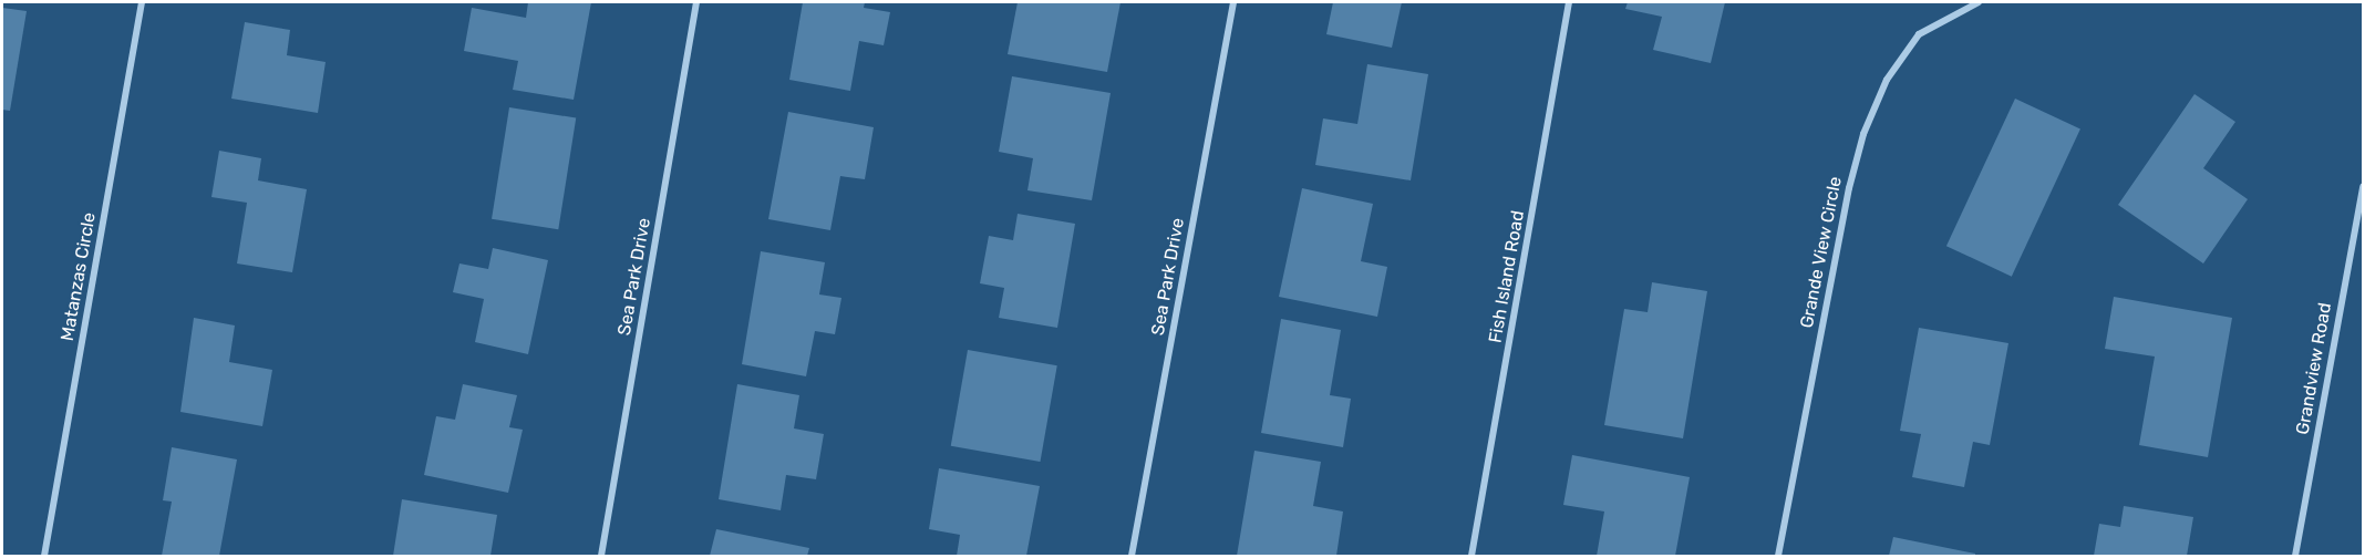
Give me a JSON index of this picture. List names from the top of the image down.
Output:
{
  "streets": {
    "street": [
      "Grande View Circle",
      "Matanzas Circle",
      "Sea Park Drive",
      "Fish Island Road",
      "Grandview Road"
    ]
  }
}
